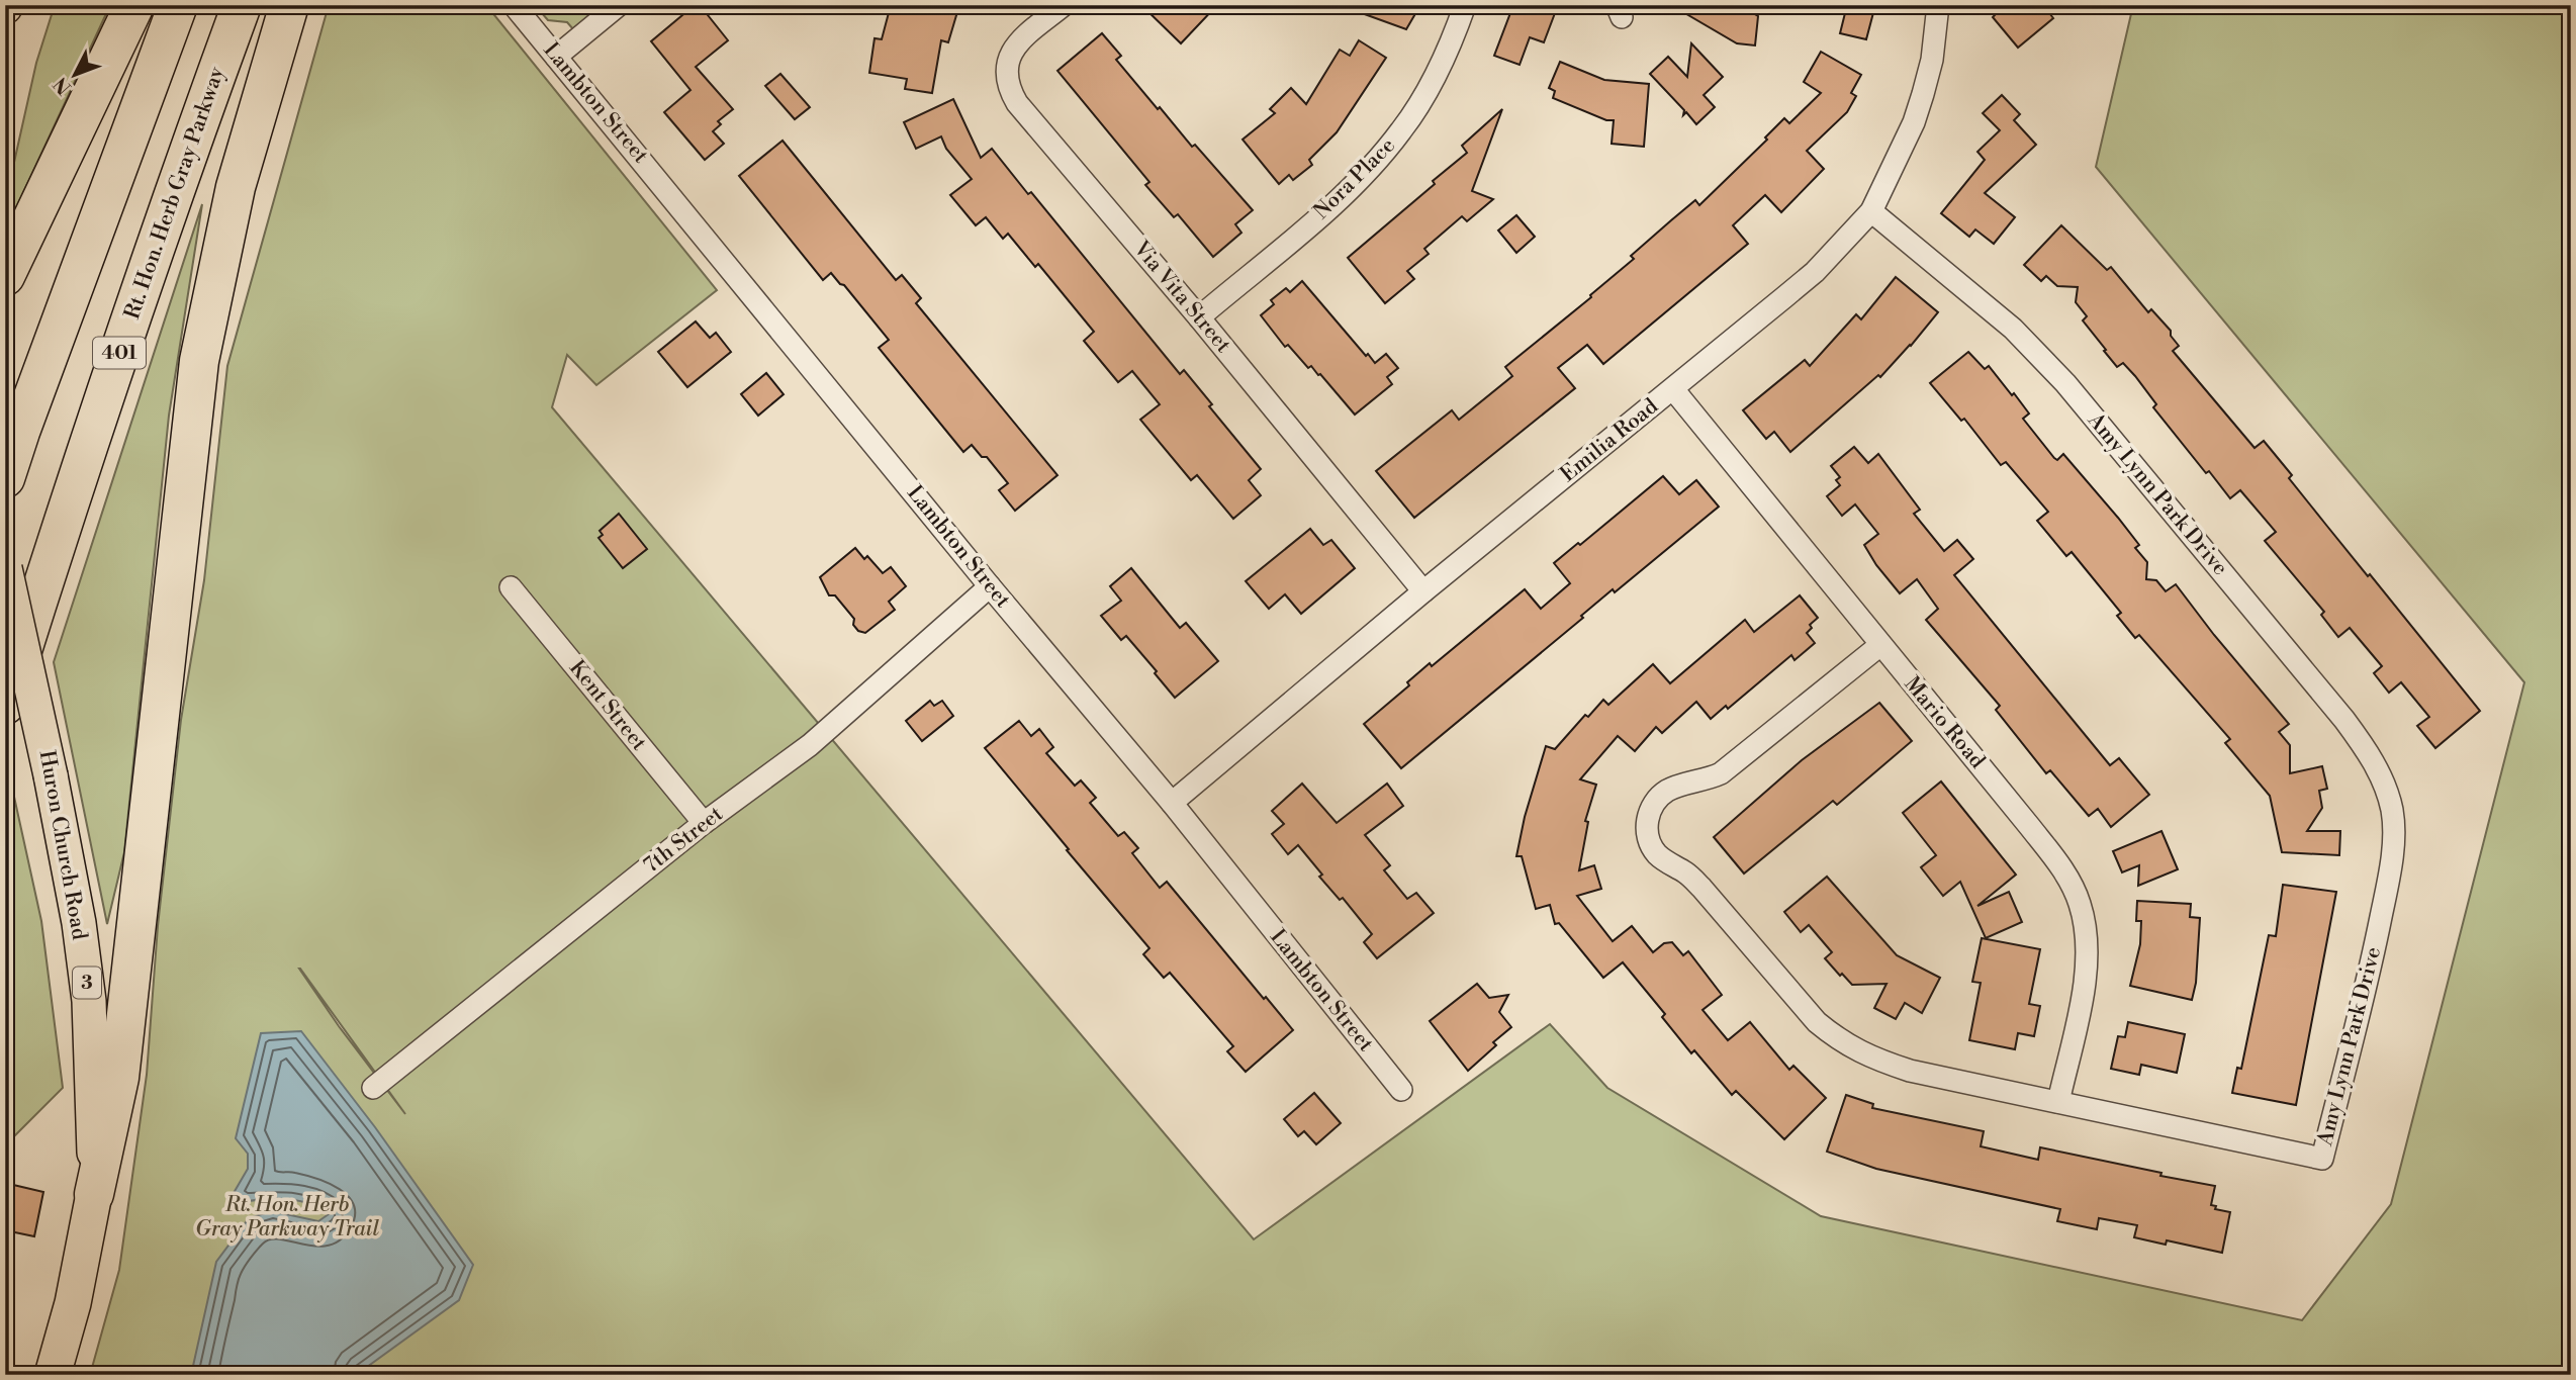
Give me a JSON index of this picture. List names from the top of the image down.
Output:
{
  "streets": {
    "highway": [
      "Rt. Hon. Herb Gray Parkway",
      "401",
      "Huron Church Road",
      "3"
    ],
    "street": [
      "Lambton Street",
      "Nora Place",
      "Via Vita Street",
      "Emilia Road",
      "Amy Lynn Park Drive",
      "Kent Street",
      "Mario Road",
      "7th Street"
    ]
  },
  "crossings": [
    ["Lambton Street", "Emilia Road"],
    ["Lambton Street", "7th Street"],
    ["Nora Place", "Via Vita Street"],
    ["Via Vita Street", "Emilia Road"],
    ["Emilia Road", "Amy Lynn Park Drive"],
    ["Emilia Road", "Mario Road"],
    ["Amy Lynn Park Drive", "Mario Road"],
    ["Kent Street", "7th Street"]
  ],
  "parks": ["Rt. Hon. Herb Gray Parkway Trail"],
  "north": "bottom left"
}
